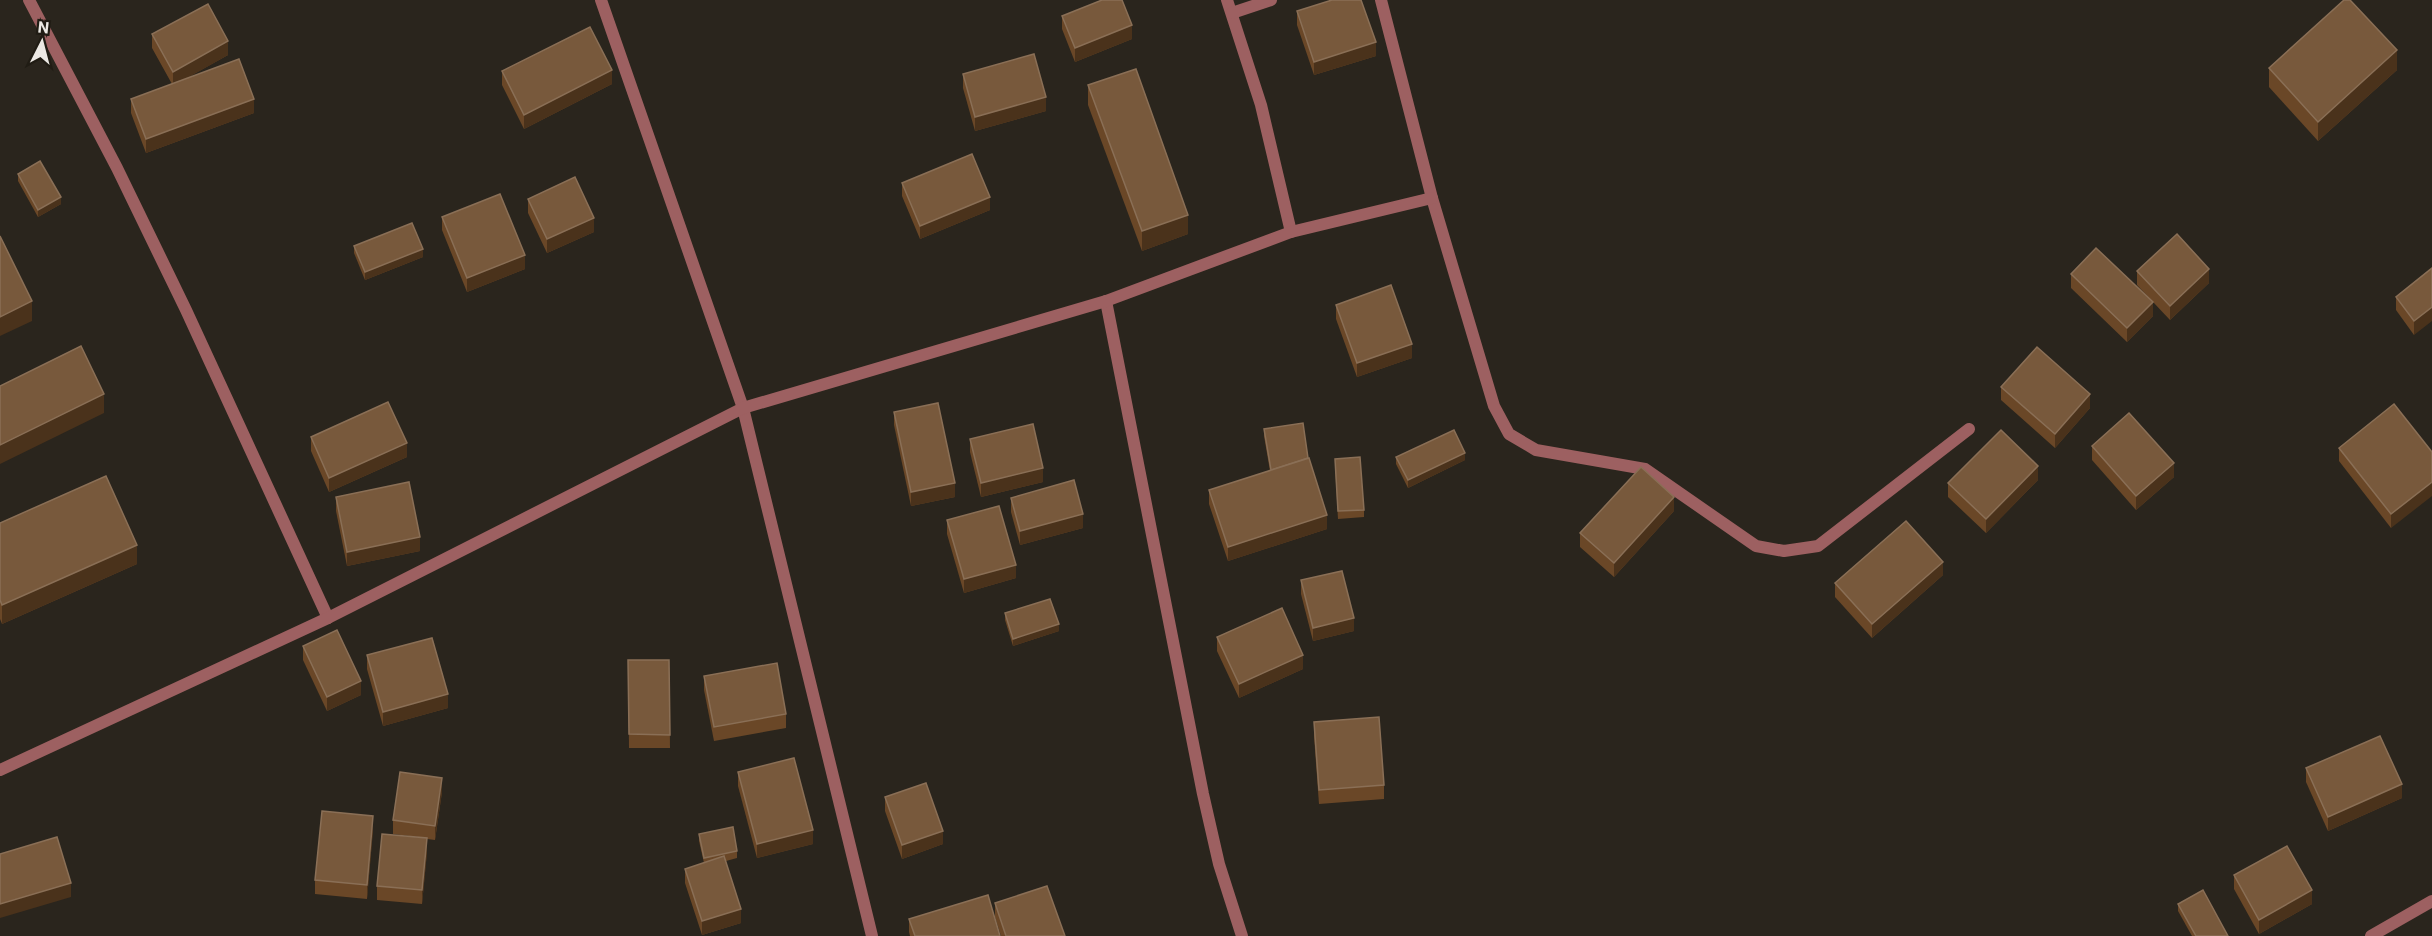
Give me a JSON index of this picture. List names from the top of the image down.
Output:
{
  "north": "top"
}
